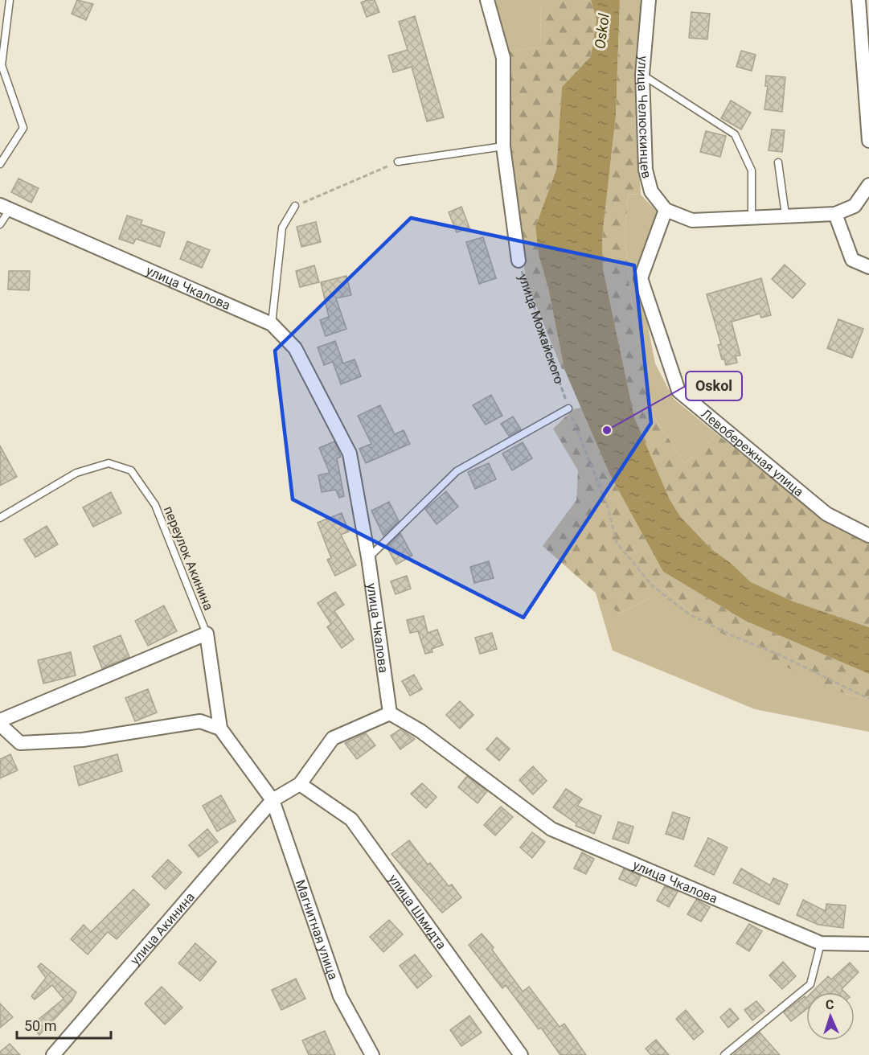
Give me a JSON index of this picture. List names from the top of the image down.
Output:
{
  "streets": {
    "street": [
      "улица Челюскинцев",
      "улица Чкалова",
      "улица Можайского",
      "Левобережная улица",
      "улица Шмидта",
      "улица Акинина",
      "Магнитная улица"
    ],
    "lane": ["переулок Акинина"]
  },
  "crossings": [
    ["улица Челюскинцев", "Левобережная улица"],
    ["улица Чкалова", "улица Акинина"],
    ["улица Шмидта", "улица Акинина"],
    ["улица Акинина", "Магнитная улица"]
  ],
  "water": ["Oskol"],
  "places": ["Oskol"],
  "scale_bar": "50 m",
  "north": "top"
}
